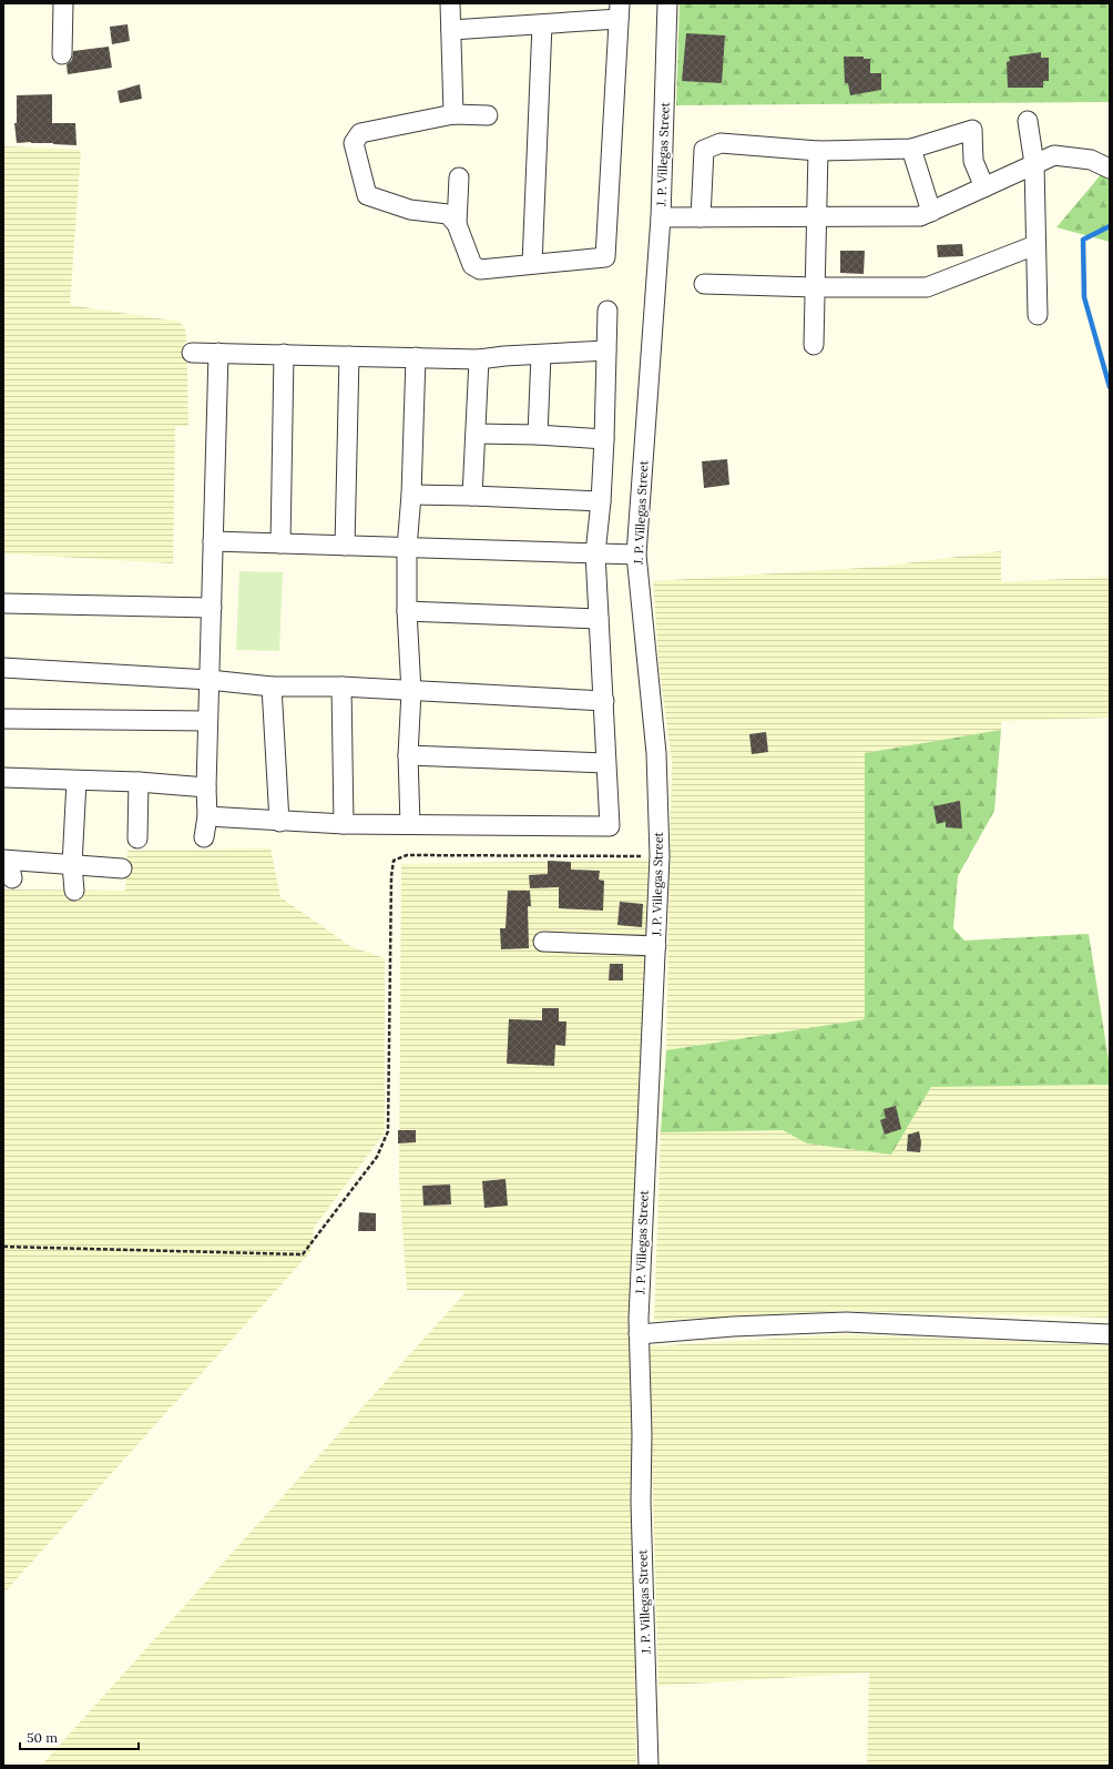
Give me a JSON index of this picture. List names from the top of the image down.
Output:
{
  "streets": {
    "street": ["J. P. Villegas Street"]
  },
  "scale_bar": "50 m"
}
